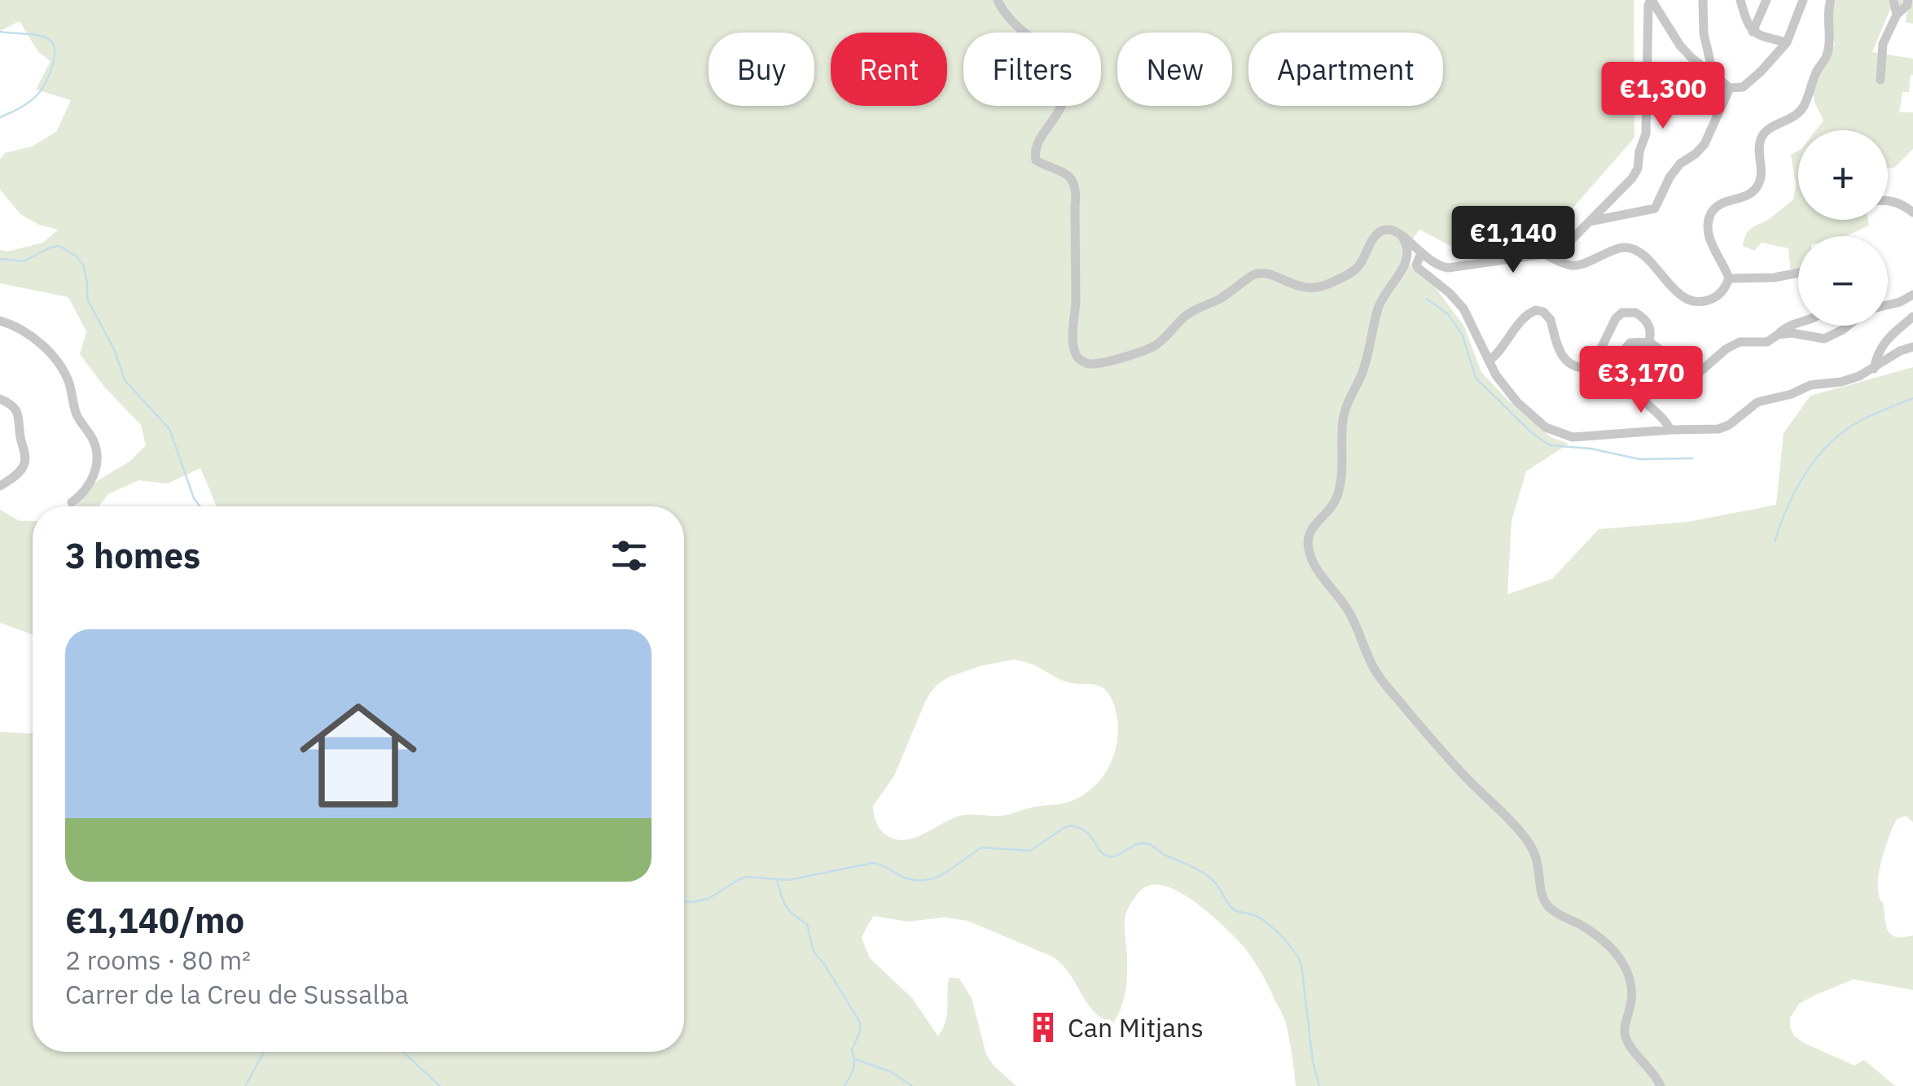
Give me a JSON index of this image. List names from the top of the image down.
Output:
{
  "places": {
    "building": ["Can Mitjans"]
  },
  "page": {
    "chip": [
      "Buy",
      "Rent",
      "Filters",
      "New",
      "Apartment"
    ],
    "price": ["€1,300", "€1,140", "€3,170"],
    "map_buttons": ["+", "−"],
    "heading": "3 homes",
    "list": [
      {
        "name": "€1,140/mo",
        "note": "2 rooms · 80 m² · Carrer de la Creu de Sussalba"
      }
    ]
  }
}
